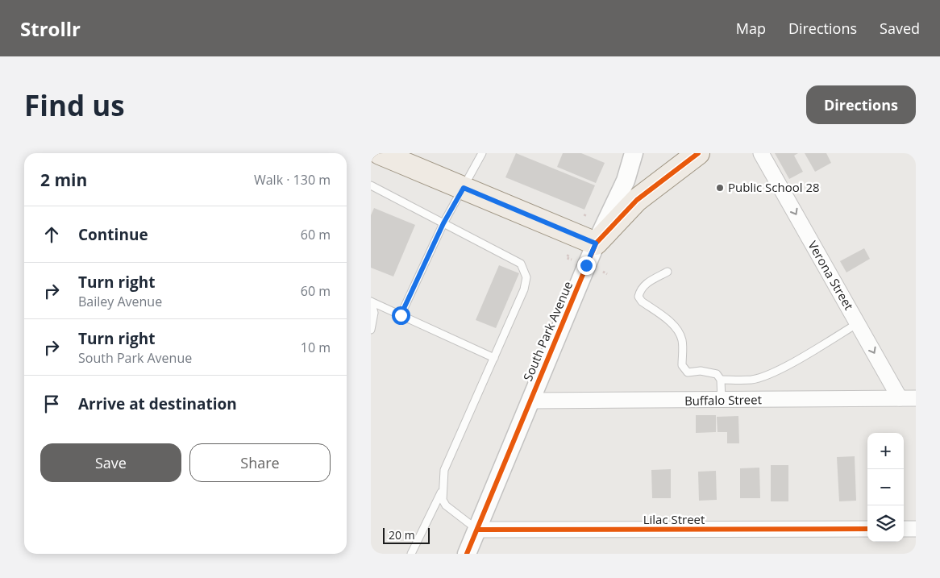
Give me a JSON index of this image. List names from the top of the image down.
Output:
{
  "streets": {
    "main road": ["South Park Avenue"],
    "street": ["Verona Street", "Buffalo Street", "Lilac Street"]
  },
  "crossings": [
    ["Verona Street", "Buffalo Street"],
    ["South Park Avenue", "Buffalo Street"],
    ["South Park Avenue", "Lilac Street"]
  ],
  "one_way": ["Verona Street"],
  "places": ["Public School 28"],
  "scale_bar": "20 m",
  "page": {
    "header": "Strollr",
    "nav": ["Map", "Directions", "Saved"],
    "buttons": [
      "Directions",
      ["Save", "Share"]
    ],
    "title": "Find us",
    "heading": ["2 min", "Walk · 130 m"],
    "list": [
      ["Continue", "60 m"],
      ["Turn right", "Bailey Avenue", "60 m"],
      ["Turn right", "South Park Avenue", "10 m"],
      "Arrive at destination"
    ],
    "map_buttons": ["+", "−"],
    "scale": "20 m"
  }
}
